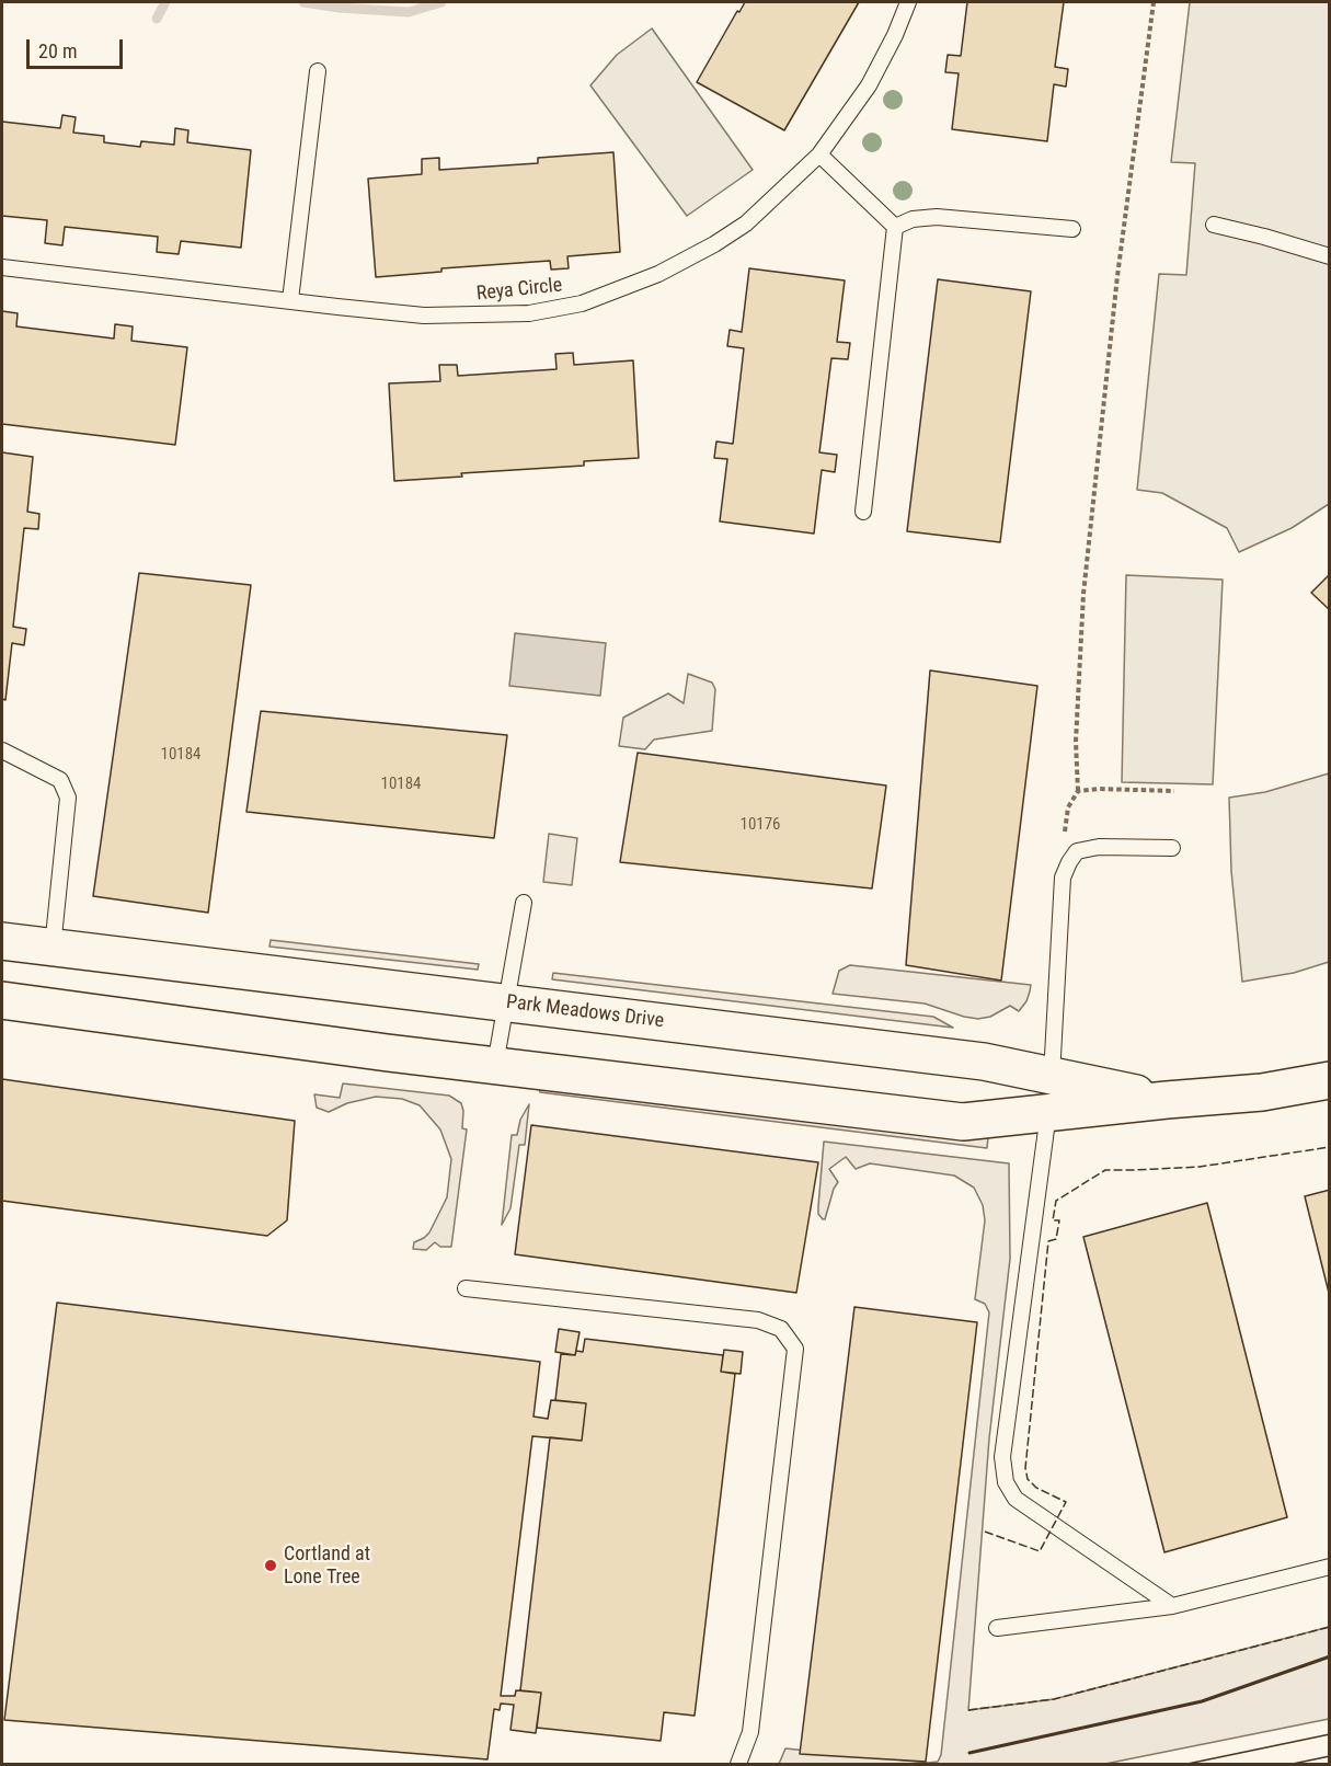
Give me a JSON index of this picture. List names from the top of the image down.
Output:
{
  "streets": {
    "main road": ["Park Meadows Drive"],
    "lane": ["Reya Circle"]
  },
  "places": ["Cortland at Lone Tree"],
  "house_numbers": ["10184", "10184", "10176"],
  "scale_bar": "20 m"
}
